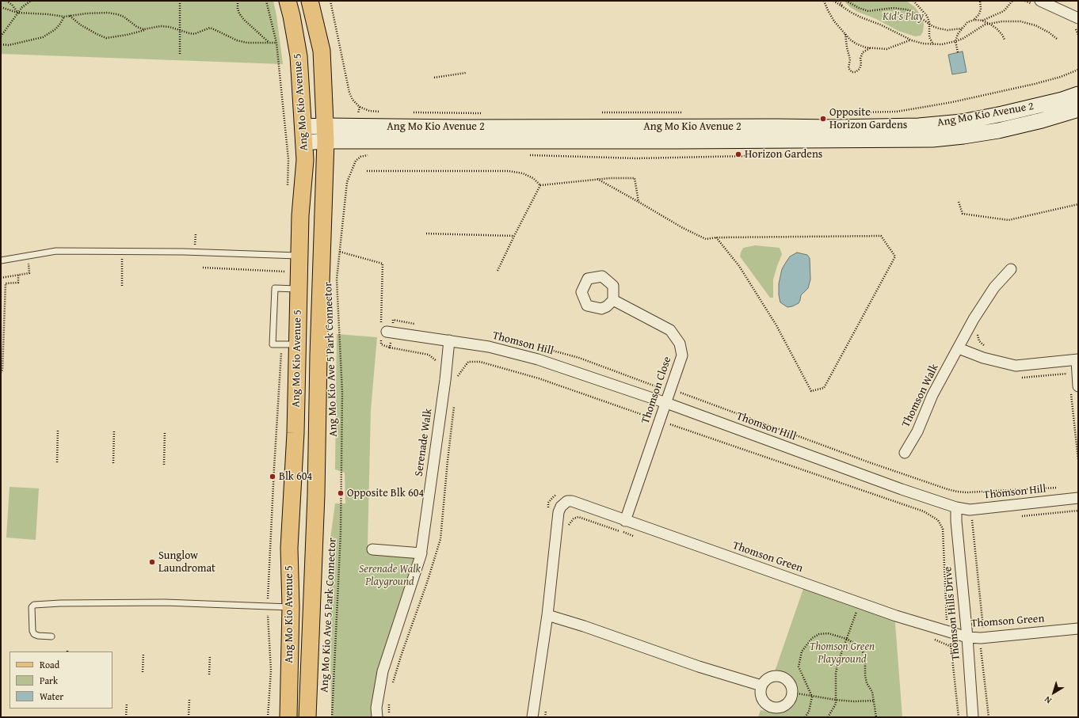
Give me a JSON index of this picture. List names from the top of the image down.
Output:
{
  "streets": {
    "main road": ["Ang Mo Kio Avenue 5", "Ang Mo Kio Avenue 2"],
    "street": [
      "Thomson Hill",
      "Thomson Close",
      "Thomson Walk",
      "Serenade Walk",
      "Thomson Green",
      "Thomson Hills Drive"
    ],
    "path": ["Ang Mo Kio Ave 5 Park Connector"]
  },
  "crossings": [
    ["Ang Mo Kio Avenue 5", "Ang Mo Kio Avenue 2"],
    ["Thomson Hill", "Thomson Close"],
    ["Thomson Hill", "Serenade Walk"],
    ["Thomson Hill", "Thomson Hills Drive"],
    ["Thomson Close", "Thomson Green"],
    ["Thomson Green", "Thomson Hills Drive"]
  ],
  "parks": ["Kid's Play", "Serenade Walk Playground", "Thomson Green Playground"],
  "places": [
    "Opposite Horizon Gardens",
    "Horizon Gardens",
    "Blk 604",
    "Opposite Blk 604",
    "Sunglow Laundromat"
  ],
  "legend": ["Road", "Park", "Water"],
  "north": "bottom left"
}
